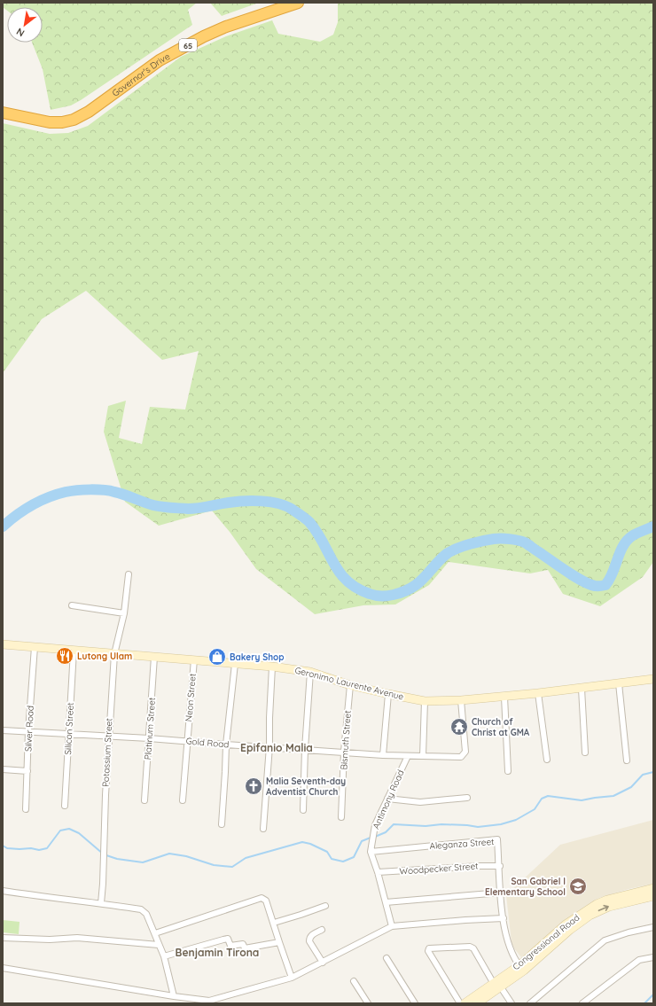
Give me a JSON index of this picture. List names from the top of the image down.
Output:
{
  "streets": {
    "highway": ["65", "Governor's Drive"],
    "street": [
      "Geronimo Laurente Avenue",
      "Neon Street",
      "Silver Road",
      "Silicon Street",
      "Platinum Street",
      "Bismuth Street",
      "Gold Road",
      "Potassium Street",
      "Antimony Road",
      "Aleganza Street",
      "Woodpecker Street",
      "Congressional Road"
    ]
  },
  "crossings": [
    ["Geronimo Laurente Avenue", "Neon Street"],
    ["Geronimo Laurente Avenue", "Silver Road"],
    ["Geronimo Laurente Avenue", "Silicon Street"],
    ["Geronimo Laurente Avenue", "Platinum Street"],
    ["Geronimo Laurente Avenue", "Bismuth Street"],
    ["Geronimo Laurente Avenue", "Potassium Street"],
    ["Neon Street", "Gold Road"],
    ["Silver Road", "Gold Road"],
    ["Silicon Street", "Gold Road"],
    ["Platinum Street", "Gold Road"],
    ["Bismuth Street", "Gold Road"],
    ["Gold Road", "Potassium Street"],
    ["Gold Road", "Antimony Road"],
    ["Antimony Road", "Aleganza Street"],
    ["Antimony Road", "Woodpecker Street"],
    ["Aleganza Street", "Woodpecker Street"],
    ["Aleganza Street", "Congressional Road"]
  ],
  "districts": ["Epifanio Malia", "Benjamin Tirona"],
  "places": {
    "restaurant": ["Lutong Ulam"],
    "shop": ["Bakery Shop"],
    "temple": ["Church of Christ at GMA"],
    "church": ["Malia Seventh-day Adventist Church"],
    "school or university": ["San Gabriel I Elementary School"]
  },
  "north": "bottom left"
}
